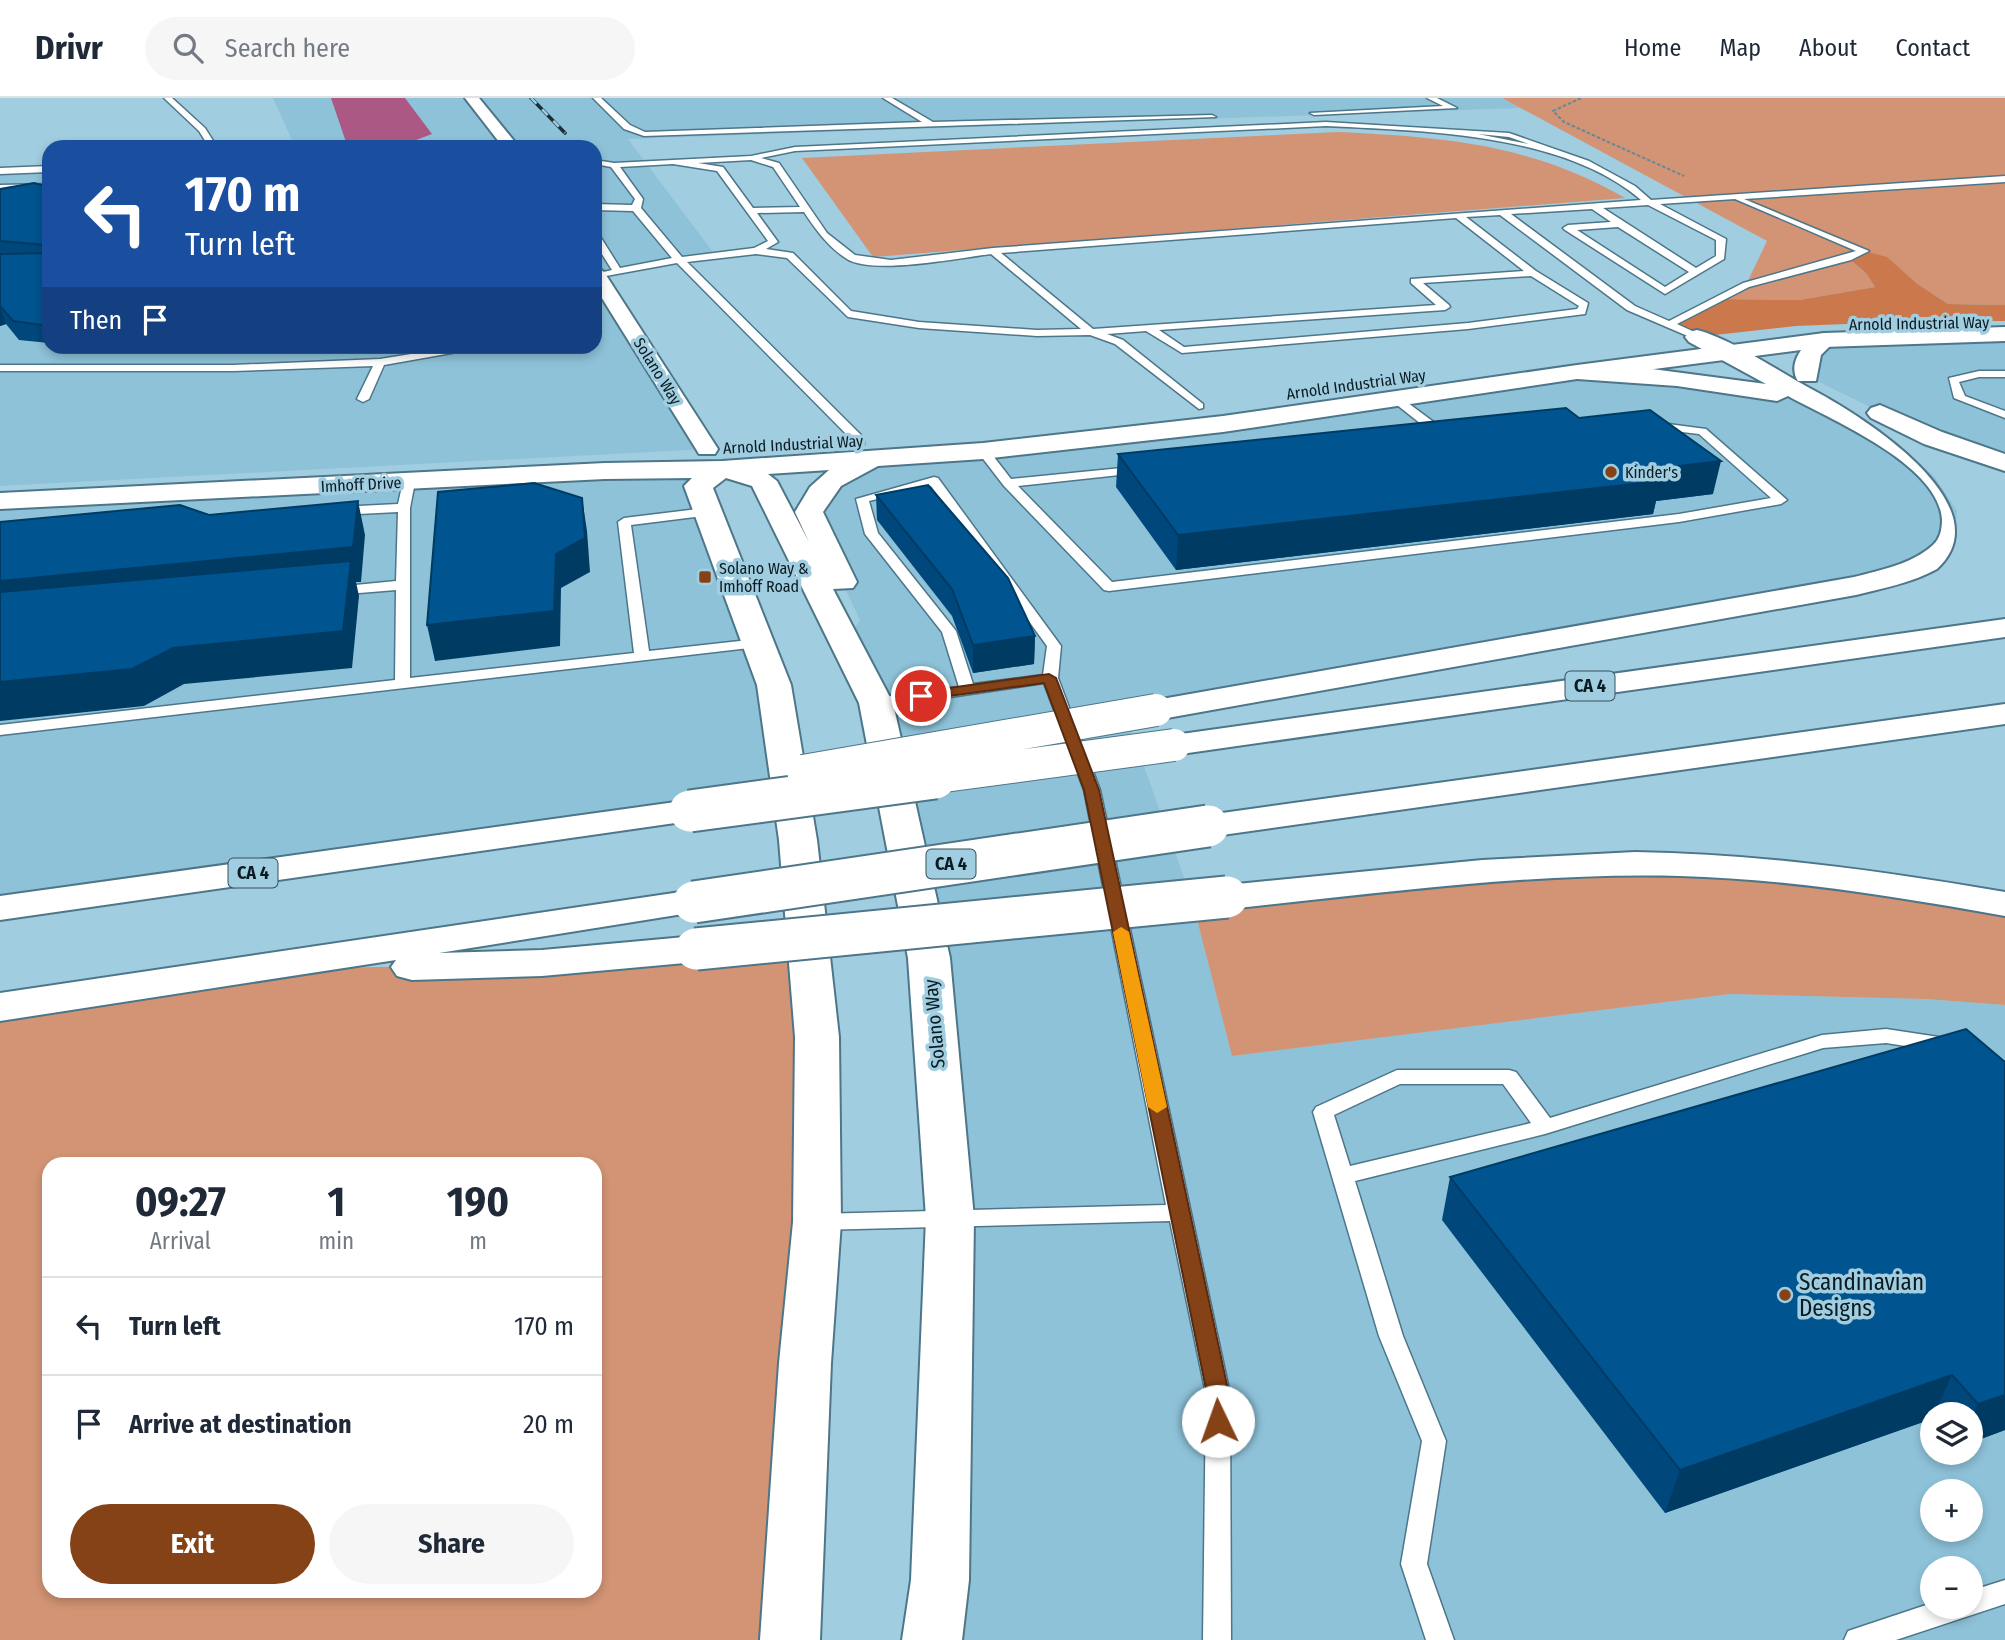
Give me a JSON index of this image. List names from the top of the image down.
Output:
{
  "streets": {
    "main road": [
      "Arnold Industrial Way",
      "Solano Way",
      "Imhoff Drive",
      "CA 4"
    ]
  },
  "crossings": [
    ["Arnold Industrial Way", "Solano Way"],
    ["Arnold Industrial Way", "Imhoff Drive"],
    ["Solano Way", "Imhoff Drive"]
  ],
  "places": {
    "other": ["Kinder's", "Scandinavian Designs"],
    "transit": ["Solano Way & Imhoff Road"]
  },
  "page": {
    "header": "Drivr",
    "search": "Search here",
    "nav": [
      "Home",
      "Map",
      "About",
      "Contact"
    ],
    "turn": ["170 m", "Turn left"],
    "then": "Then",
    "eta": [
      "09:27",
      "Arrival",
      "1",
      "min",
      "190",
      "m"
    ],
    "list": [
      {
        "name": "Turn left",
        "value": "170 m"
      },
      {
        "name": "Arrive at destination",
        "value": "20 m"
      }
    ],
    "map_buttons": ["+", "−"],
    "buttons": ["Exit", "Share"]
  }
}
